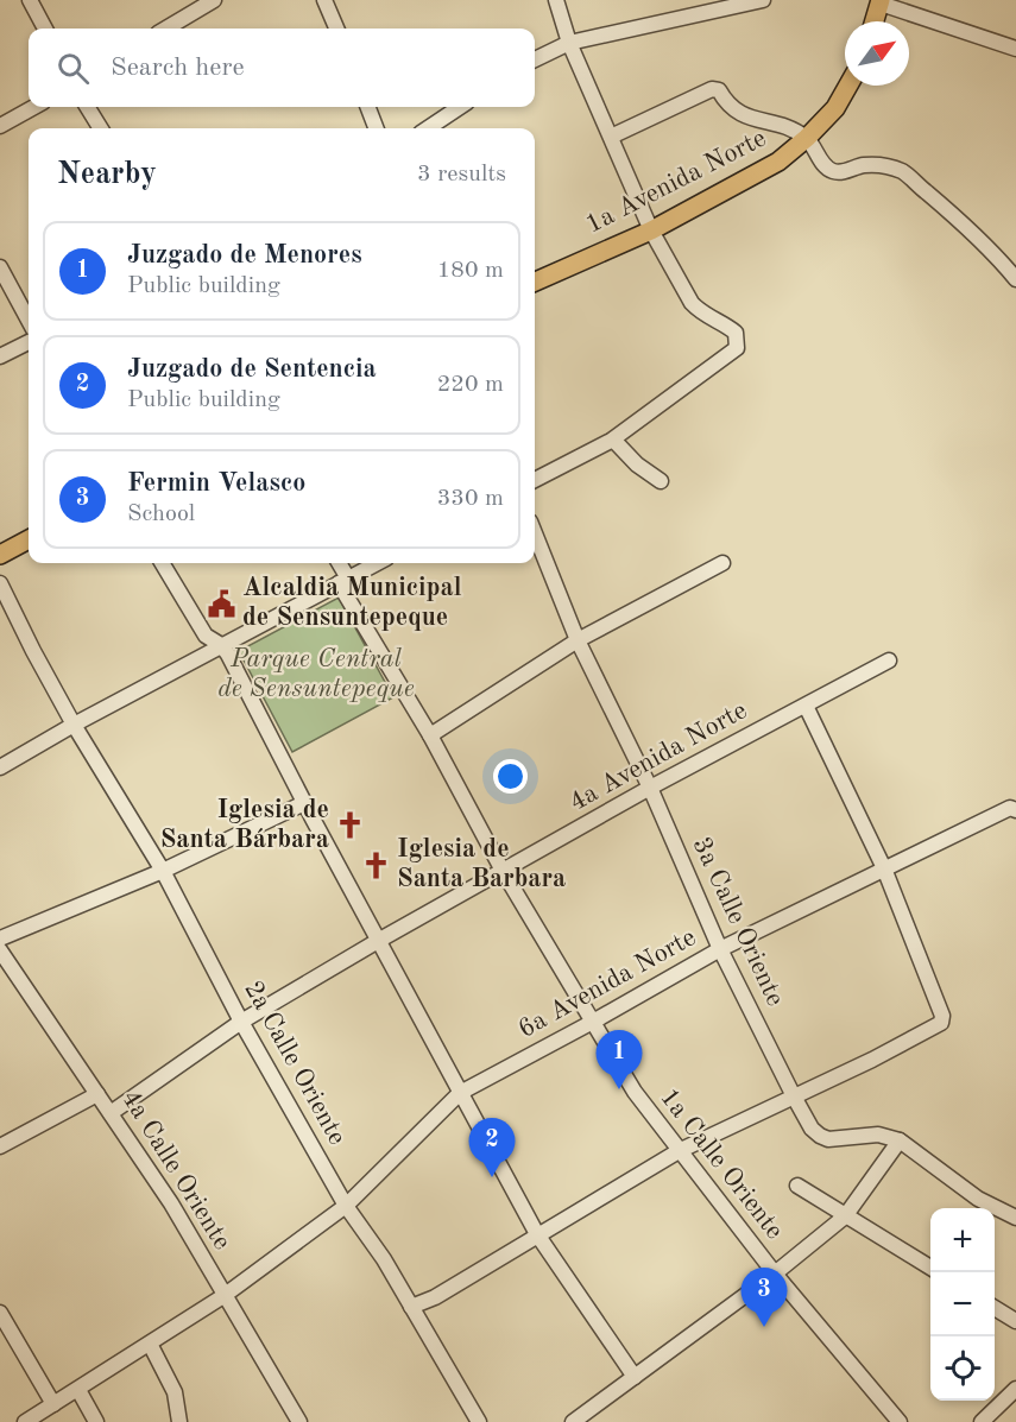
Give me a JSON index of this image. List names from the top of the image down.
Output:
{
  "streets": {
    "main road": ["1a Avenida Norte"],
    "street": [
      "4a Avenida Norte",
      "3a Calle Oriente",
      "6a Avenida Norte",
      "2a Calle Oriente",
      "1a Calle Oriente",
      "4a Calle Oriente"
    ]
  },
  "crossings": [
    ["4a Avenida Norte", "3a Calle Oriente"],
    ["4a Avenida Norte", "2a Calle Oriente"],
    ["4a Avenida Norte", "1a Calle Oriente"],
    ["4a Avenida Norte", "4a Calle Oriente"],
    ["3a Calle Oriente", "6a Avenida Norte"],
    ["6a Avenida Norte", "2a Calle Oriente"],
    ["6a Avenida Norte", "1a Calle Oriente"],
    ["6a Avenida Norte", "4a Calle Oriente"]
  ],
  "parks": ["Parque Central de Sensuntepeque"],
  "places": {
    "public building": ["Alcaldia Municipal de Sensuntepeque"],
    "church": ["Iglesia de Santa Bárbara", "Iglesia de Santa Barbara"]
  },
  "north": "top right",
  "page": {
    "search": "Search here",
    "heading": ["Nearby", "3 results"],
    "list": [
      {
        "mark": "1",
        "name": "Juzgado de Menores",
        "note": "Public building",
        "value": "180 m"
      },
      {
        "mark": "2",
        "name": "Juzgado de Sentencia",
        "note": "Public building",
        "value": "220 m"
      },
      {
        "mark": "3",
        "name": "Fermin Velasco",
        "note": "School",
        "value": "330 m"
      }
    ],
    "pins": ["1", "2", "3"],
    "map_buttons": ["+", "−"]
  }
}
